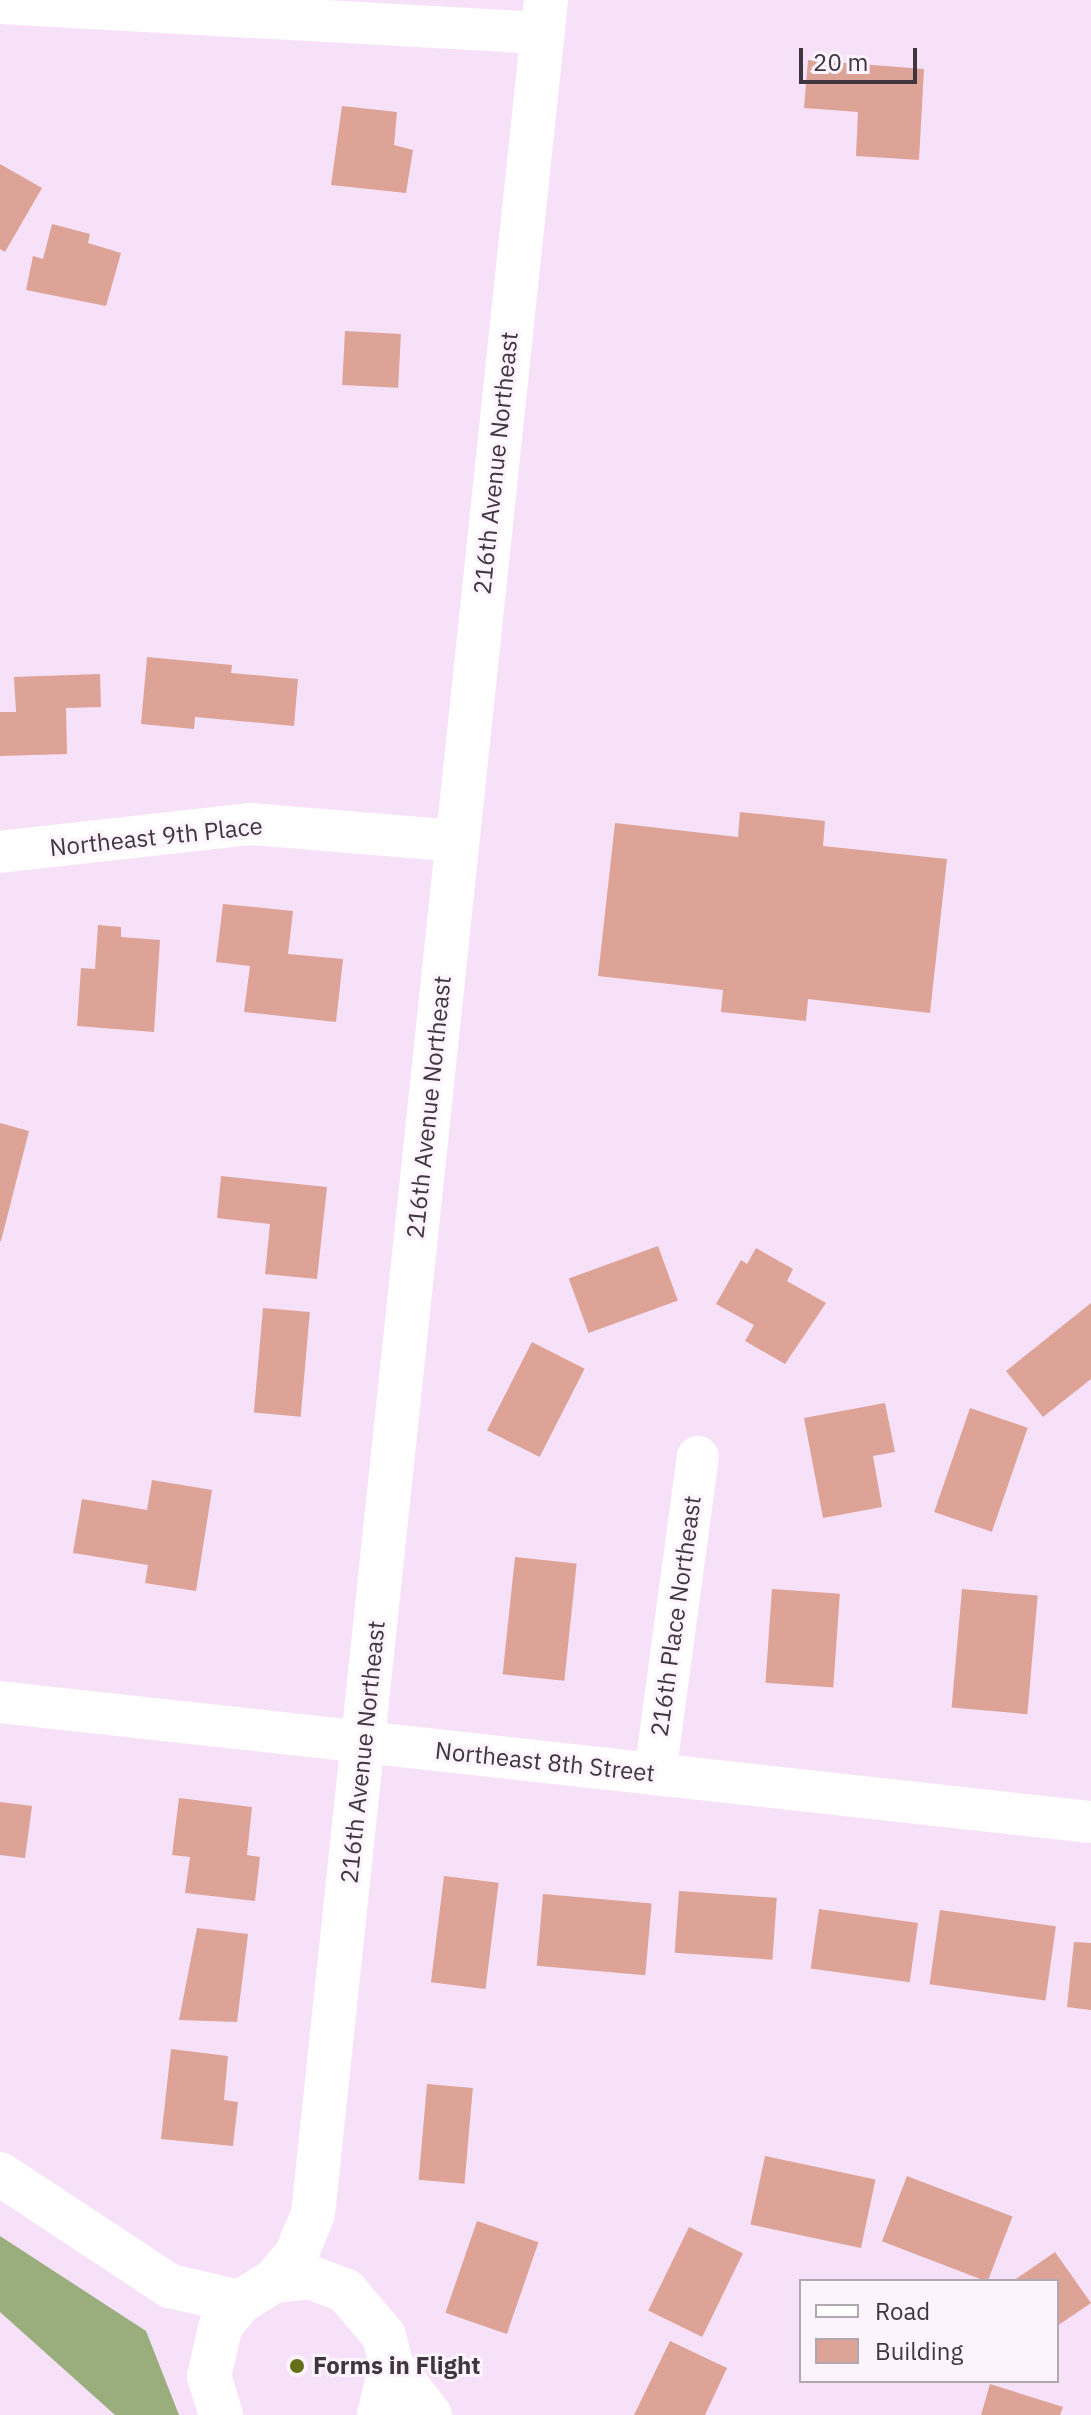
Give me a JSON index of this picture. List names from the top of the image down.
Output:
{
  "streets": {
    "street": [
      "216th Avenue Northeast",
      "Northeast 9th Place",
      "216th Place Northeast",
      "Northeast 8th Street"
    ]
  },
  "crossings": [
    ["216th Avenue Northeast", "Northeast 9th Place"],
    ["216th Avenue Northeast", "Northeast 8th Street"],
    ["216th Place Northeast", "Northeast 8th Street"]
  ],
  "places": ["Forms in Flight"],
  "legend": ["Road", "Building"],
  "scale_bar": "20 m"
}
